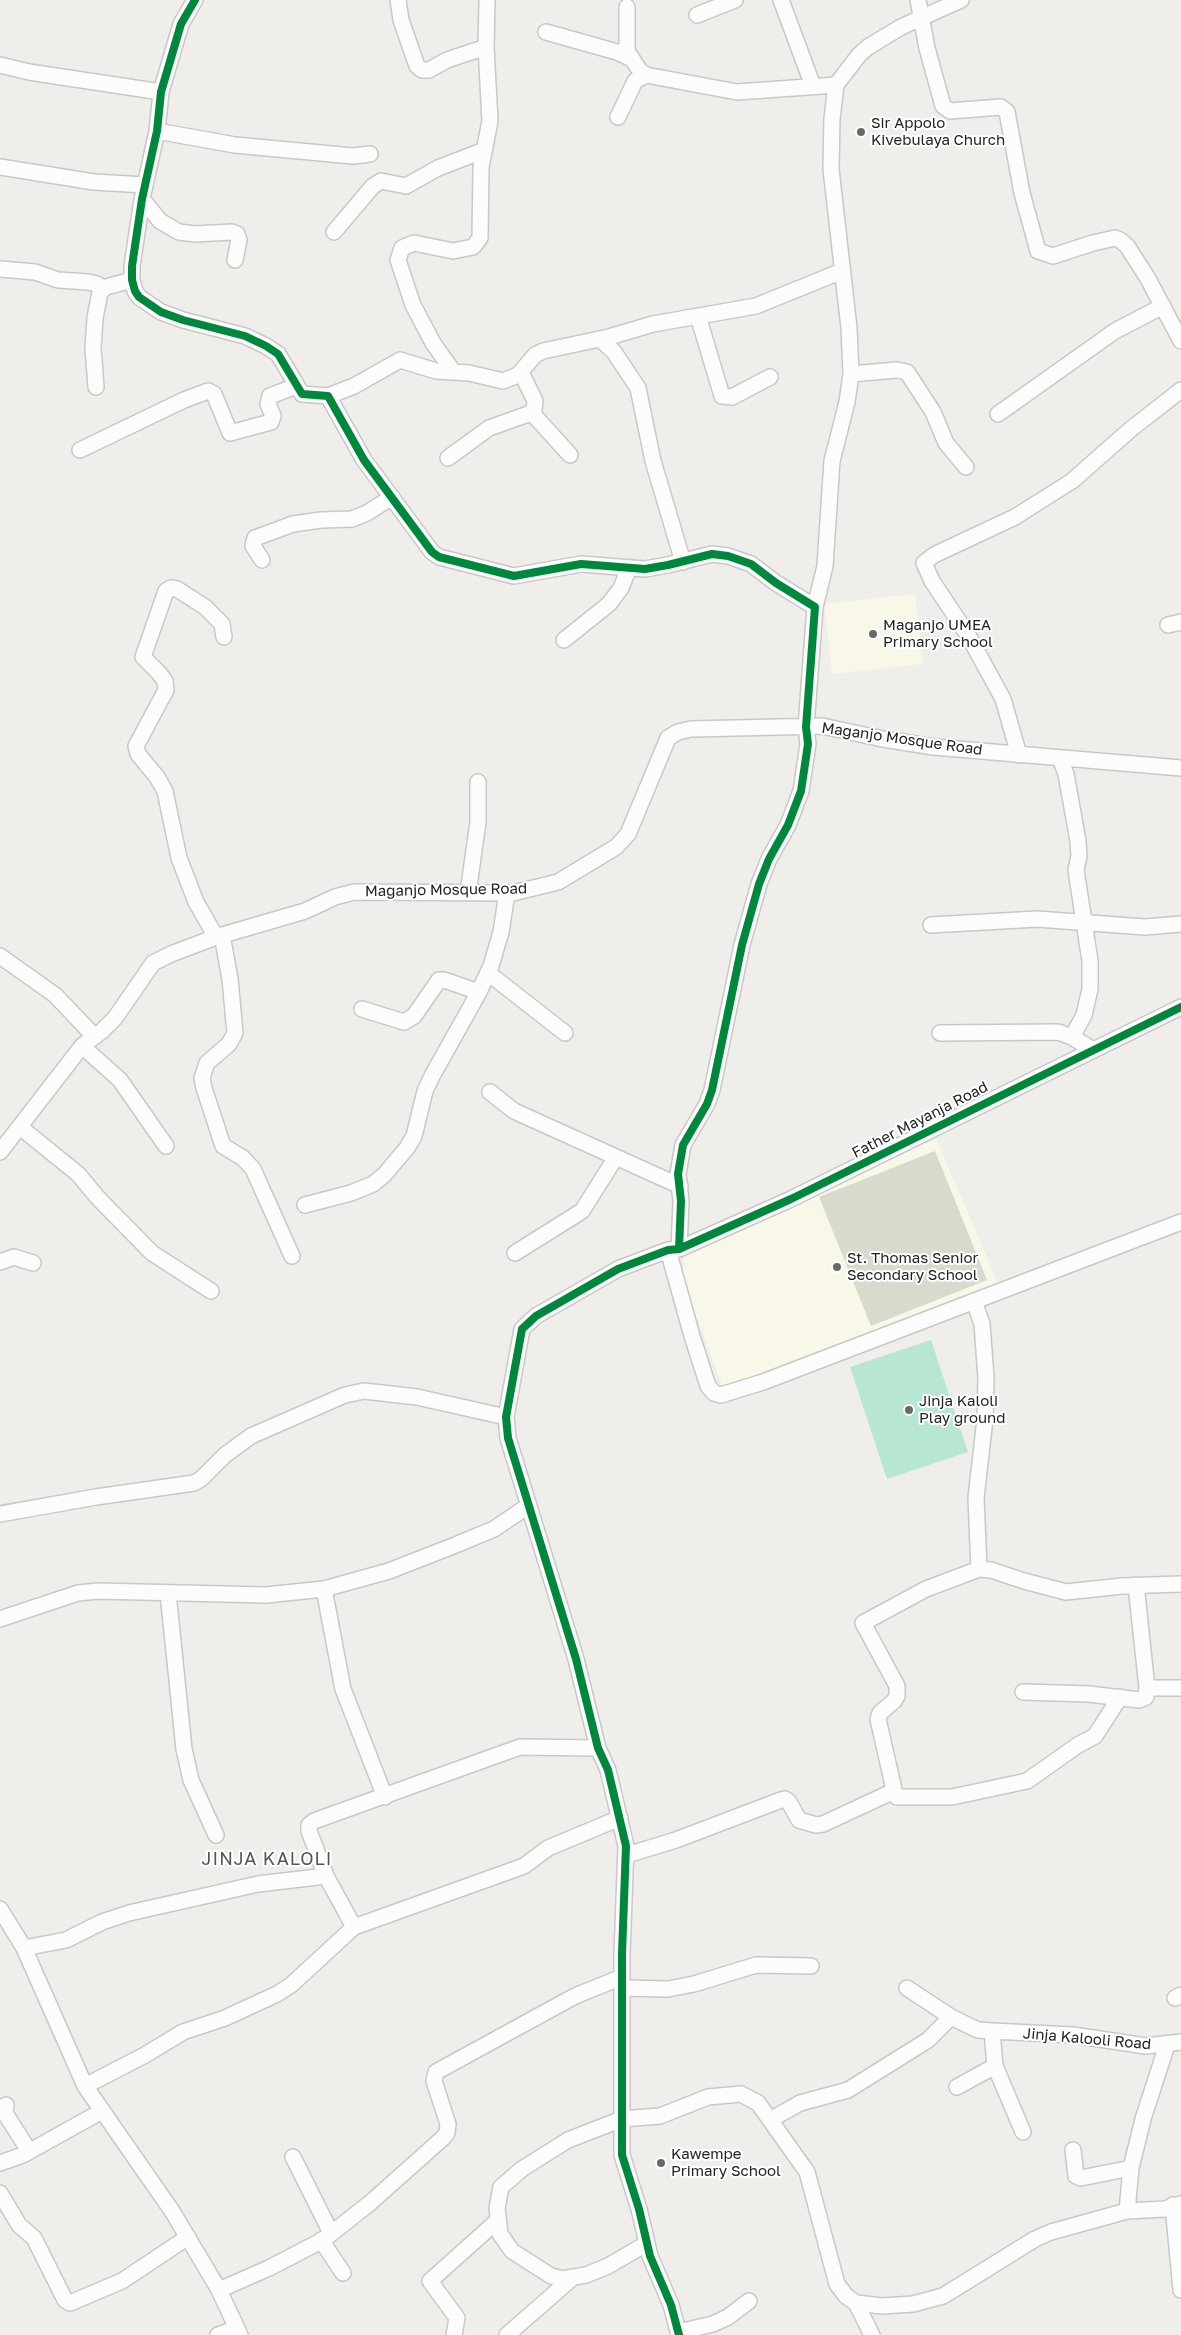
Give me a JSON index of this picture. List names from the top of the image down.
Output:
{
  "streets": {
    "street": ["Maganjo Mosque Road", "Father Mayanja Road", "Jinja Kalooli Road"]
  },
  "districts": ["JINJA KALOLI"],
  "places": [
    "Sir Appolo Kivebulaya Church",
    "Maganjo UMEA Primary School",
    "St. Thomas Senior Secondary School",
    "Jinja Kaloli Play ground",
    "Kawempe Primary School"
  ]
}
